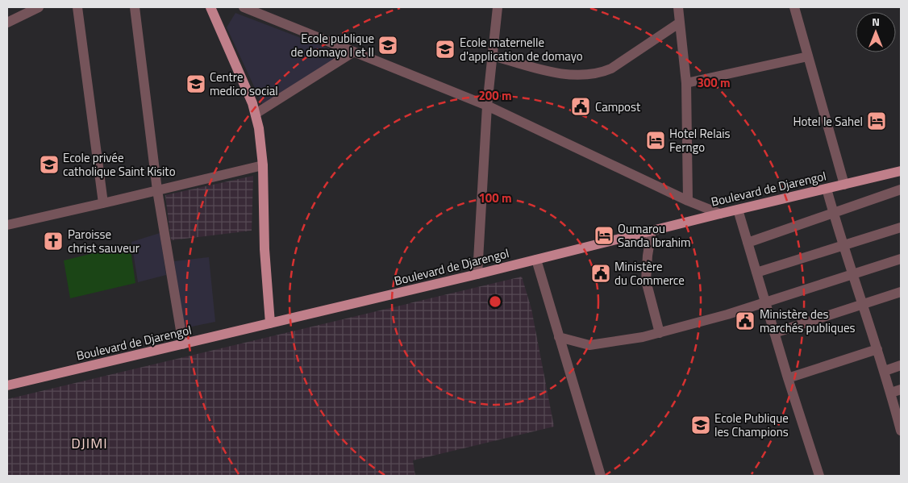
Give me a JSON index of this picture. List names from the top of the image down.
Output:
{
  "streets": {
    "main road": ["Boulevard de Djarengol"]
  },
  "districts": ["DJIMI"],
  "places": {
    "school or university": [
      "Ecole publique de domayo I et II",
      "Ecole maternelle d'application de domayo",
      "Centre medico social",
      "Ecole privée catholique Saint Kisito",
      "Ecole Publique les Champions"
    ],
    "public building": ["Campost", "Ministère du Commerce", "Ministère des marchés publiques"],
    "hotel": ["Hotel le Sahel", "Hotel Relais Ferngo", "Oumarou Sanda Ibrahim"],
    "church": ["Paroisse christ sauveur"]
  },
  "north": "top",
  "rings": ["300 m", "200 m", "100 m"]
}
